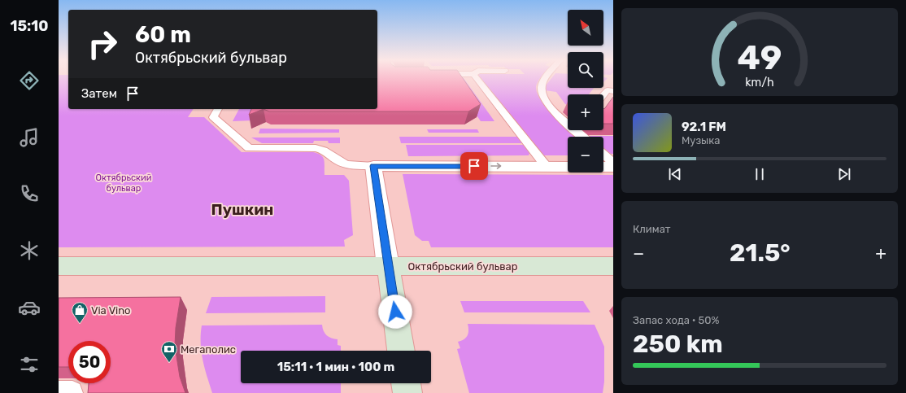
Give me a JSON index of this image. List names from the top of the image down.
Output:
{
  "streets": {
    "main road": ["Октябрьский бульвар"]
  },
  "districts": ["Пушкин"],
  "parks": ["Октябрьский бульвар"],
  "places": {
    "shop": ["Via Vino"],
    "bank": ["Мегаполис"]
  },
  "north": "top left",
  "page": {
    "tabs": "15:10",
    "map_buttons": ["+", "−"],
    "turn": ["60 m", "Октябрьский бульвар"],
    "then": "Затем",
    "song": ["92.1 FM", "Музыка"],
    "tile": [
      "Климат",
      ["Запас хода · 50%", "250 km"]
    ],
    "heat": ["−", "21.5°", "+"],
    "limit": "50",
    "trip": "15:11 · 1 мин · 100 m",
    "gauge": ["49", "km/h"]
  }
}
